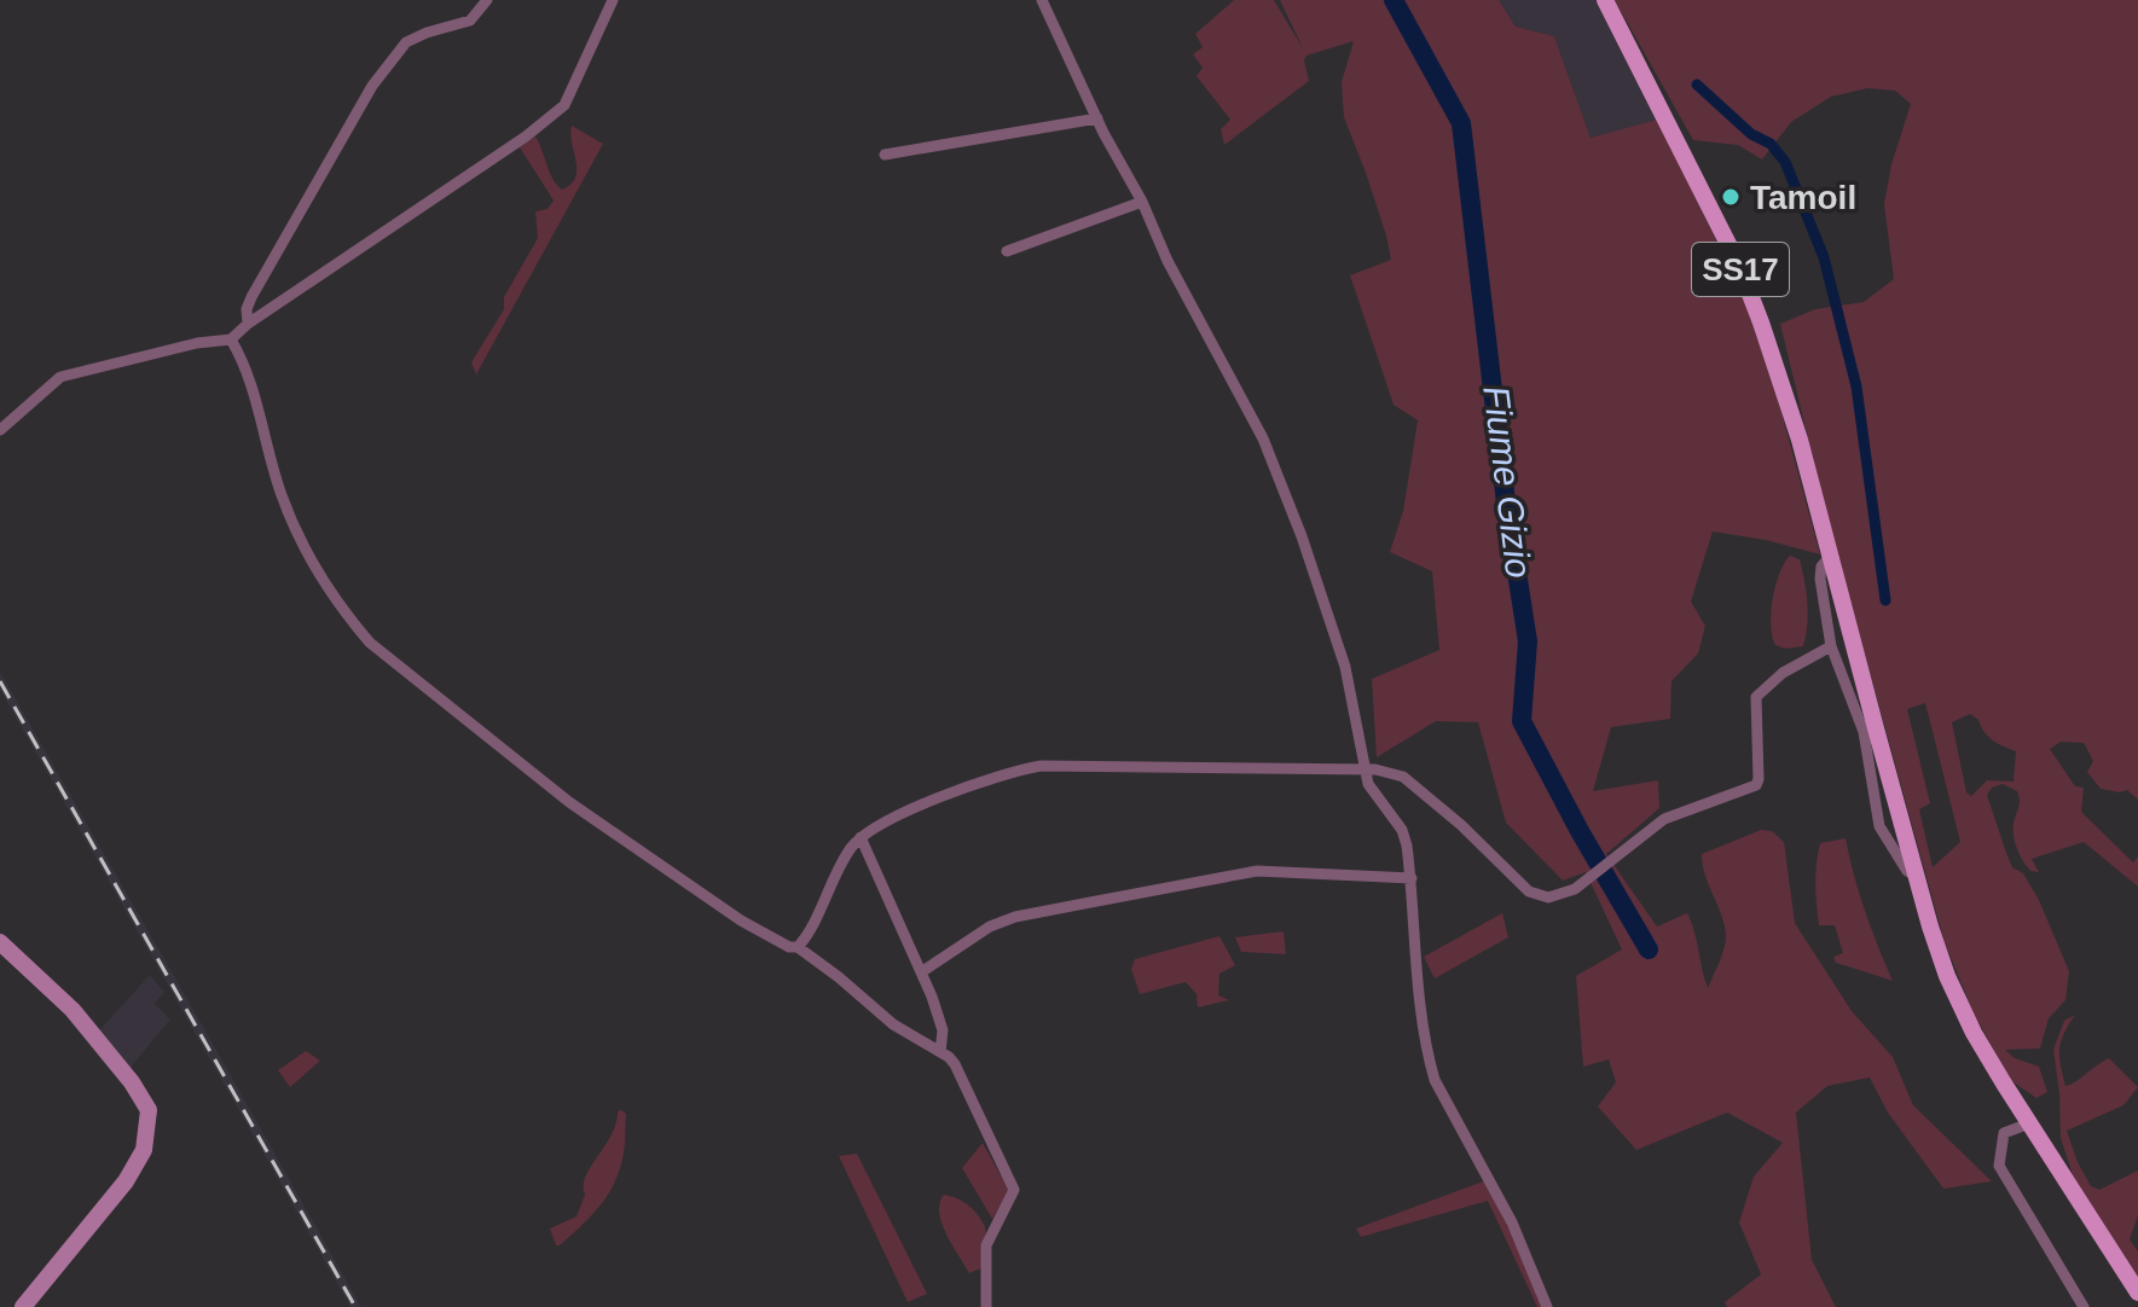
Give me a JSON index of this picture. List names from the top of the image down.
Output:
{
  "streets": {
    "main road": ["SS17"]
  },
  "water": ["Fiume Gizio"],
  "places": ["Tamoil"]
}
